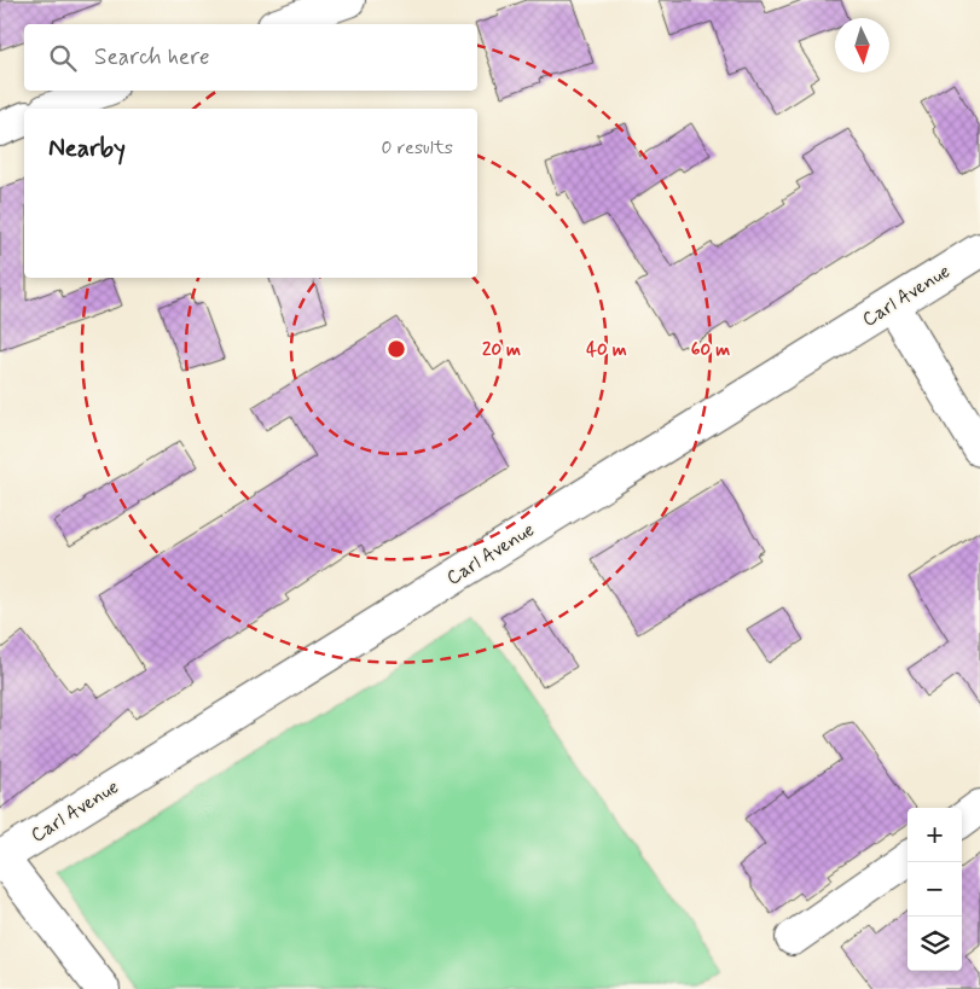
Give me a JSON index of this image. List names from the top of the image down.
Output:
{
  "streets": {
    "street": ["Carl Avenue"]
  },
  "north": "bottom",
  "page": {
    "search": "Search here",
    "heading": ["Nearby", "0 results"],
    "map_buttons": ["+", "−"]
  },
  "rings": ["20 m", "40 m", "60 m"]
}
